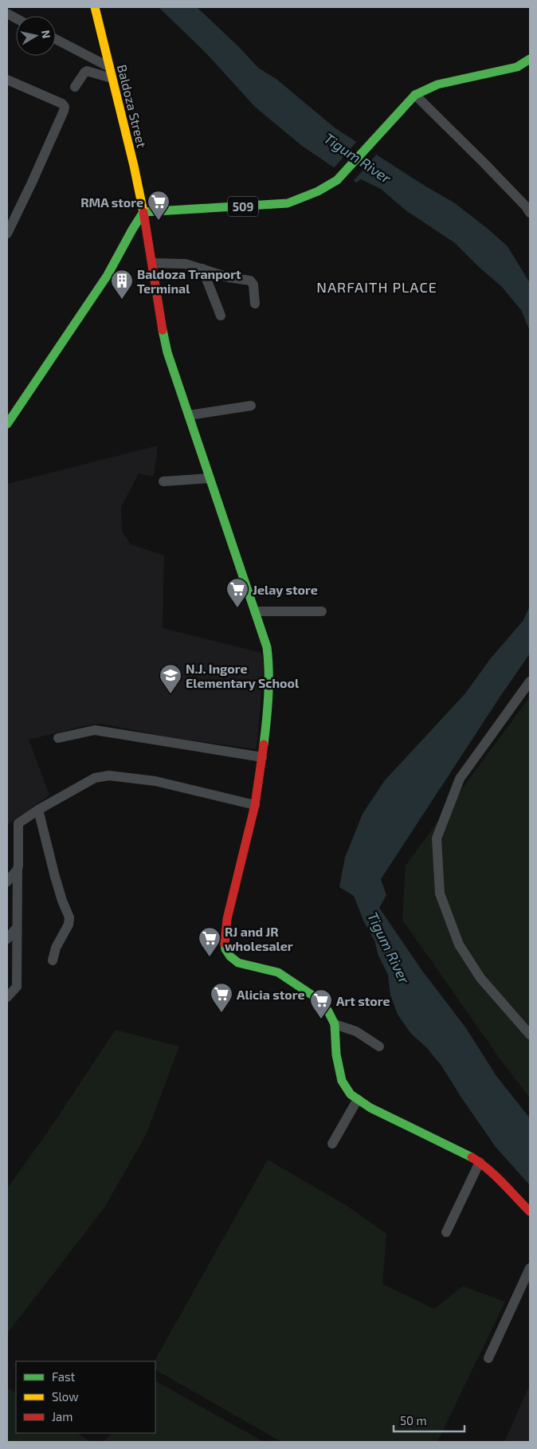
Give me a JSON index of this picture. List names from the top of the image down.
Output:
{
  "streets": {
    "street": ["Baldoza Street", "509"]
  },
  "crossings": [
    ["Baldoza Street", "509"]
  ],
  "districts": ["NARFAITH PLACE"],
  "water": ["Tigum River"],
  "places": {
    "supermarket": [
      "RMA store",
      "Jelay store",
      "RJ and JR wholesaler",
      "Alicia store",
      "Art store"
    ],
    "building": ["Baldoza Tranport Terminal"],
    "school or university": ["N.J. Ingore Elementary School"]
  },
  "legend": ["Fast", "Slow", "Jam"],
  "scale_bar": "50 m",
  "north": "right"
}
